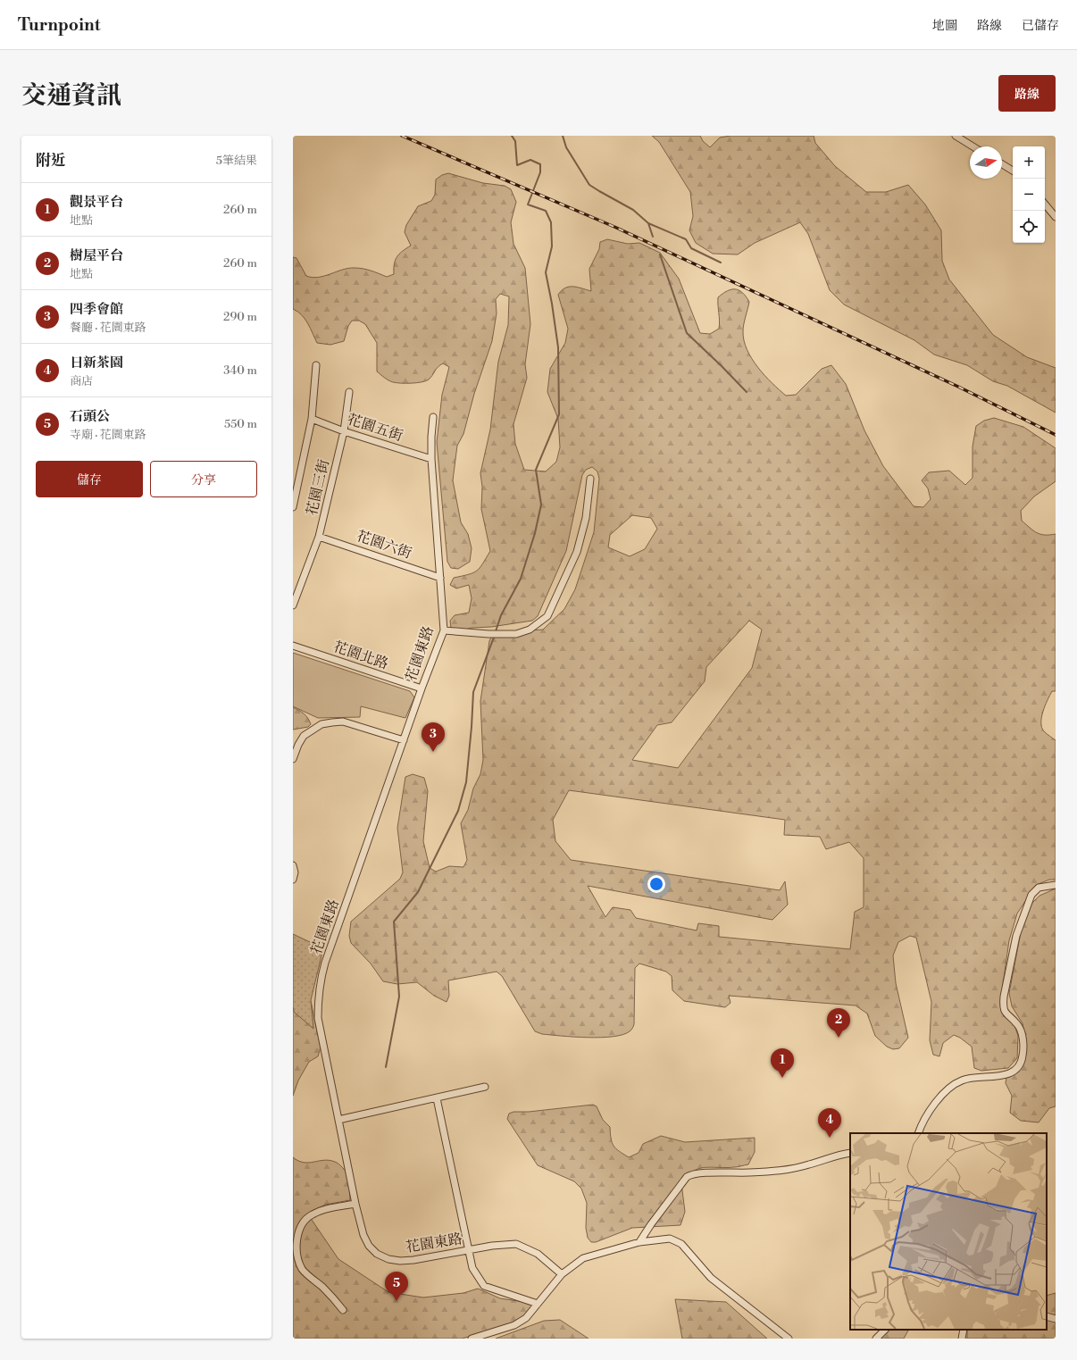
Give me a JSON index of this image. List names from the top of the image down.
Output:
{
  "streets": {
    "street": [
      "花園五街",
      "花園三街",
      "花園六街",
      "花園東路",
      "花園北路"
    ]
  },
  "crossings": [
    ["花園五街", "花園三街"],
    ["花園五街", "花園東路"],
    ["花園三街", "花園六街"],
    ["花園六街", "花園東路"],
    ["花園東路", "花園北路"]
  ],
  "north": "right",
  "page": {
    "header": "Turnpoint",
    "nav": ["地圖", "路線", "已儲存"],
    "title": "交通資訊",
    "buttons": [
      "路線",
      ["儲存", "分享"]
    ],
    "heading": ["附近", "5筆結果"],
    "map_buttons": ["+", "−"],
    "list": [
      {
        "mark": "1",
        "name": "觀景平台",
        "note": "地點",
        "value": "260 m"
      },
      {
        "mark": "2",
        "name": "樹屋平台",
        "note": "地點",
        "value": "260 m"
      },
      {
        "mark": "3",
        "name": "四季會館",
        "note": "餐廳 · 花園東路",
        "value": "290 m"
      },
      {
        "mark": "4",
        "name": "日新茶園",
        "note": "商店",
        "value": "340 m"
      },
      {
        "mark": "5",
        "name": "石頭公",
        "note": "寺廟 · 花園東路",
        "value": "550 m"
      }
    ],
    "pins": [
      "3",
      "2",
      "1",
      "4",
      "5"
    ]
  }
}
